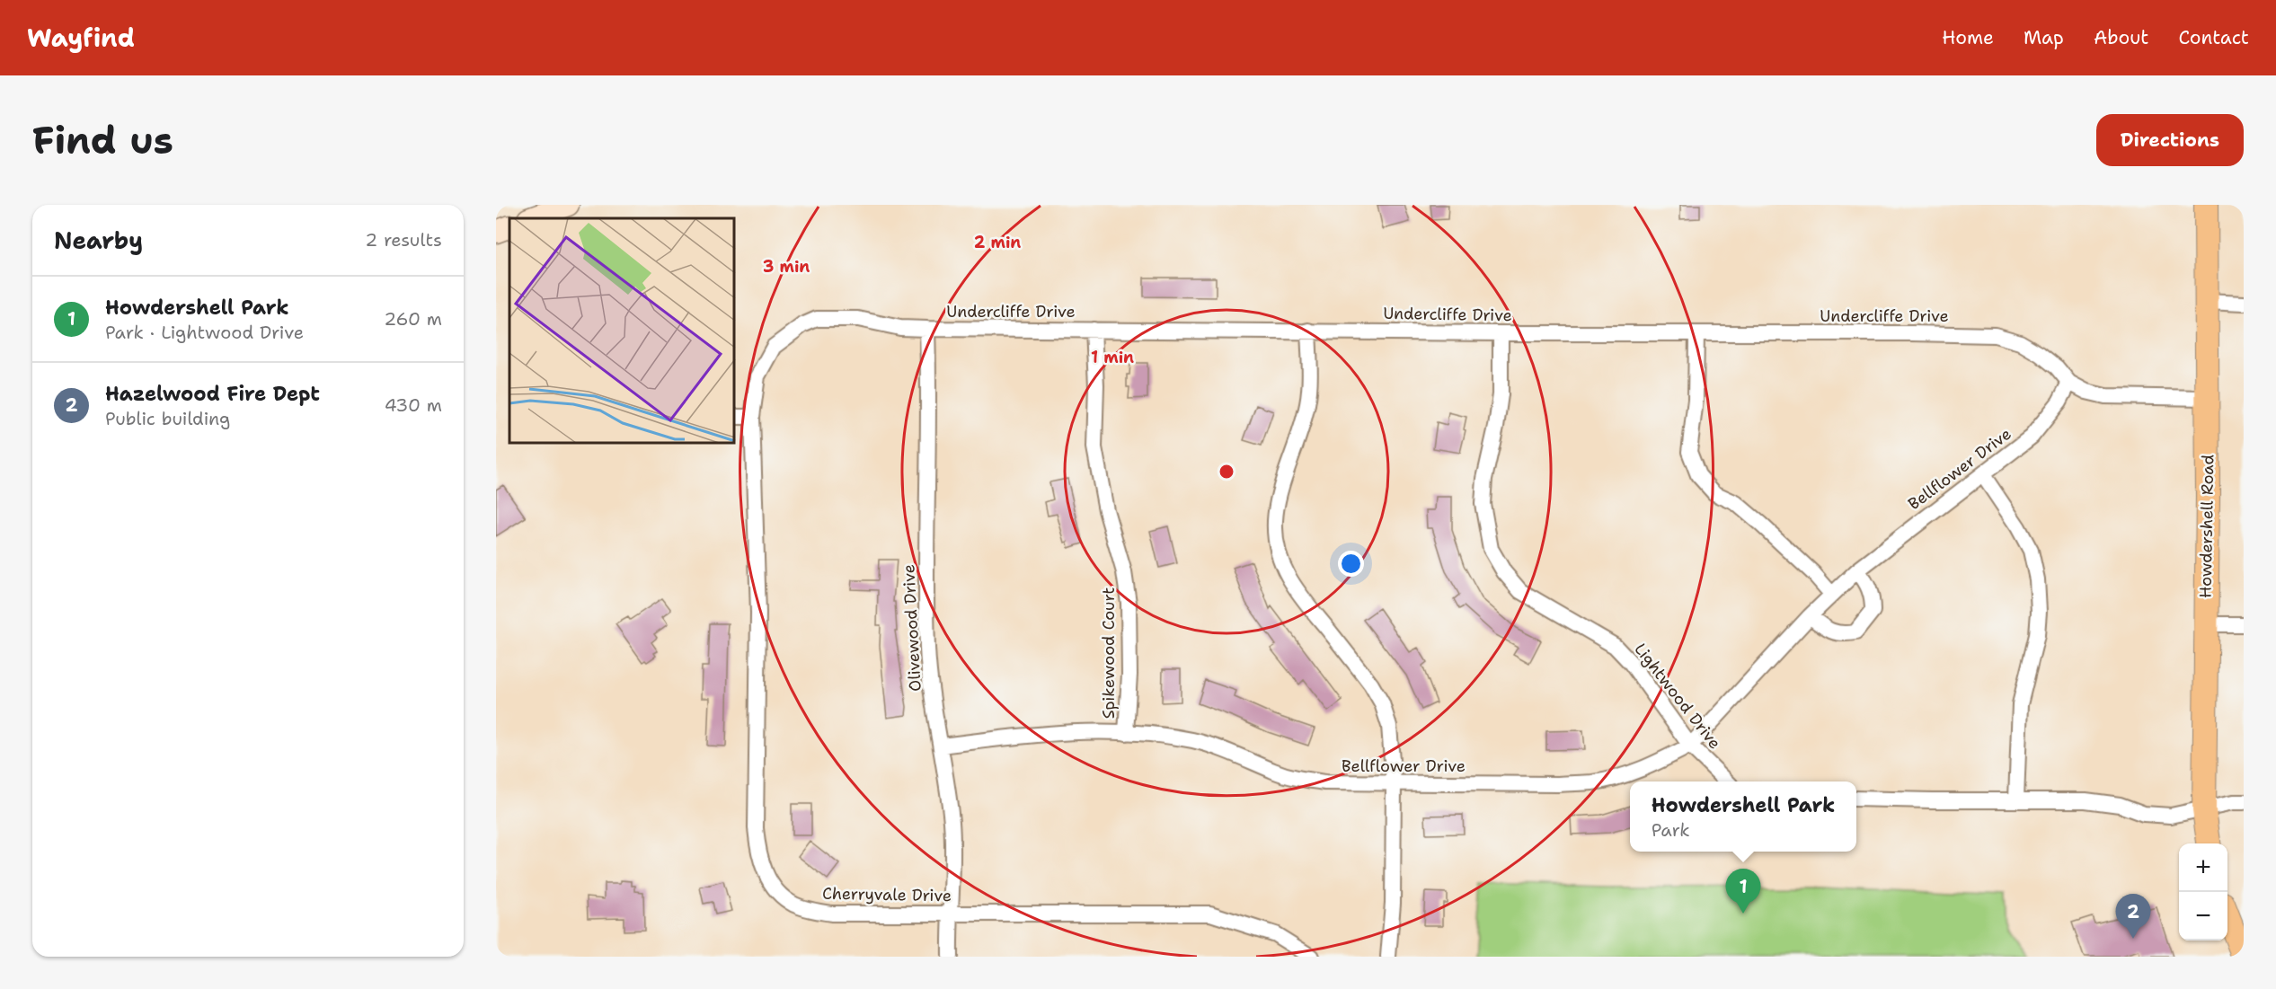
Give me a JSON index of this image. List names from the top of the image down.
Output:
{
  "streets": {
    "main road": ["Howdershell Road"],
    "street": [
      "Undercliffe Drive",
      "Bellflower Drive",
      "Olivewood Drive",
      "Spikewood Court",
      "Lightwood Drive",
      "Cherryvale Drive"
    ]
  },
  "crossings": [
    ["Undercliffe Drive", "Bellflower Drive"],
    ["Undercliffe Drive", "Howdershell Road"],
    ["Undercliffe Drive", "Olivewood Drive"],
    ["Undercliffe Drive", "Spikewood Court"],
    ["Undercliffe Drive", "Lightwood Drive"],
    ["Undercliffe Drive", "Cherryvale Drive"],
    ["Bellflower Drive", "Olivewood Drive"],
    ["Bellflower Drive", "Spikewood Court"],
    ["Bellflower Drive", "Lightwood Drive"],
    ["Olivewood Drive", "Cherryvale Drive"]
  ],
  "page": {
    "header": "Wayfind",
    "nav": [
      "Home",
      "Map",
      "About",
      "Contact"
    ],
    "buttons": "Directions",
    "title": "Find us",
    "heading": ["Nearby", "2 results"],
    "list": [
      {
        "mark": "1",
        "name": "Howdershell Park",
        "note": "Park · Lightwood Drive",
        "value": "260 m"
      },
      {
        "mark": "2",
        "name": "Hazelwood Fire Dept",
        "note": "Public building",
        "value": "430 m"
      }
    ],
    "popup": ["Howdershell Park", "Park"],
    "map_buttons": ["+", "−"],
    "pins": ["1", "2"]
  },
  "rings": ["2 min", "3 min", "1 min"]
}
